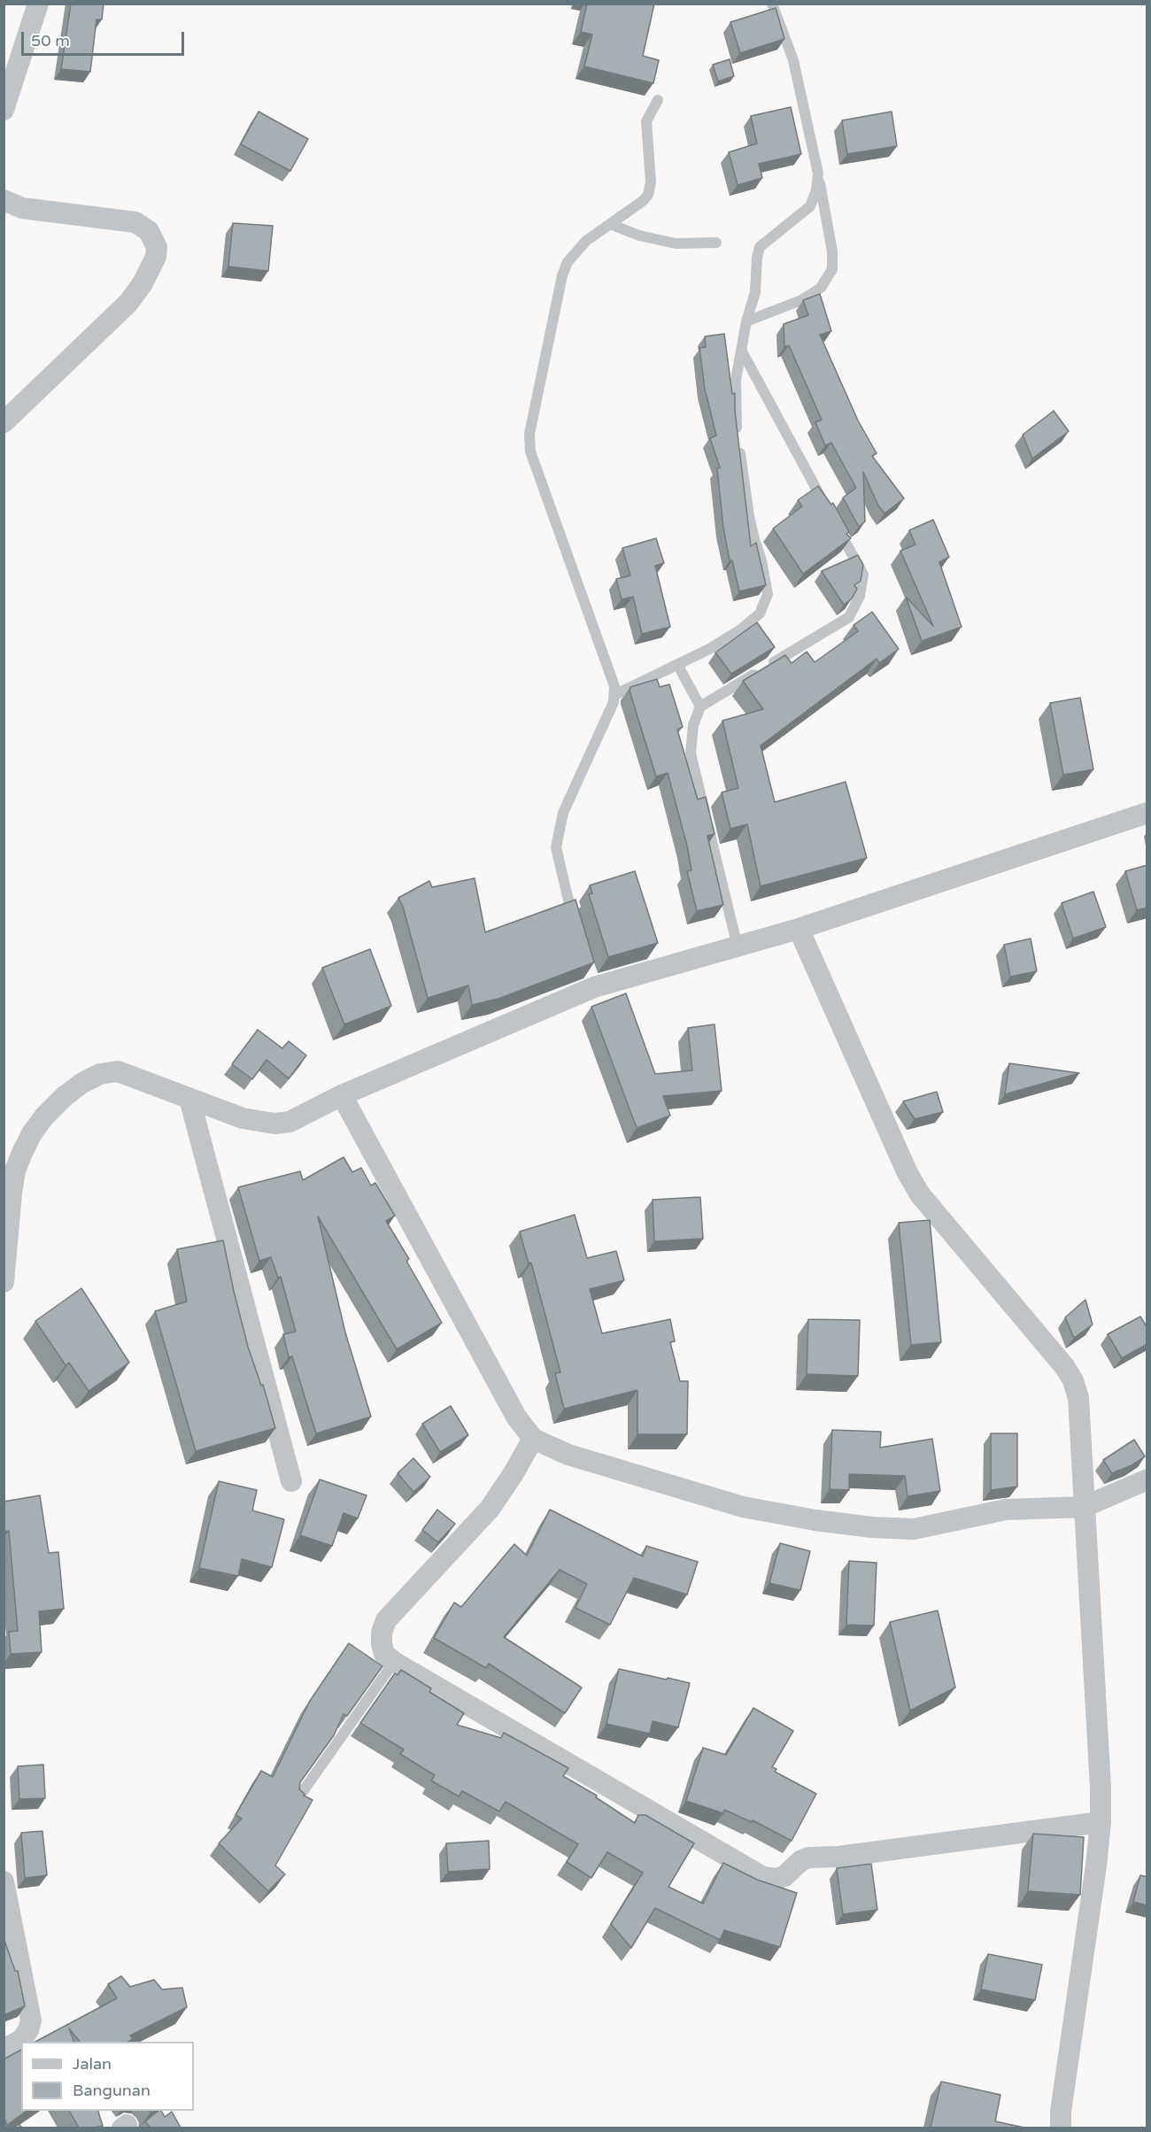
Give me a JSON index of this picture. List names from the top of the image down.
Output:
{
  "legend": ["Jalan", "Bangunan"],
  "scale_bar": "50 m"
}
